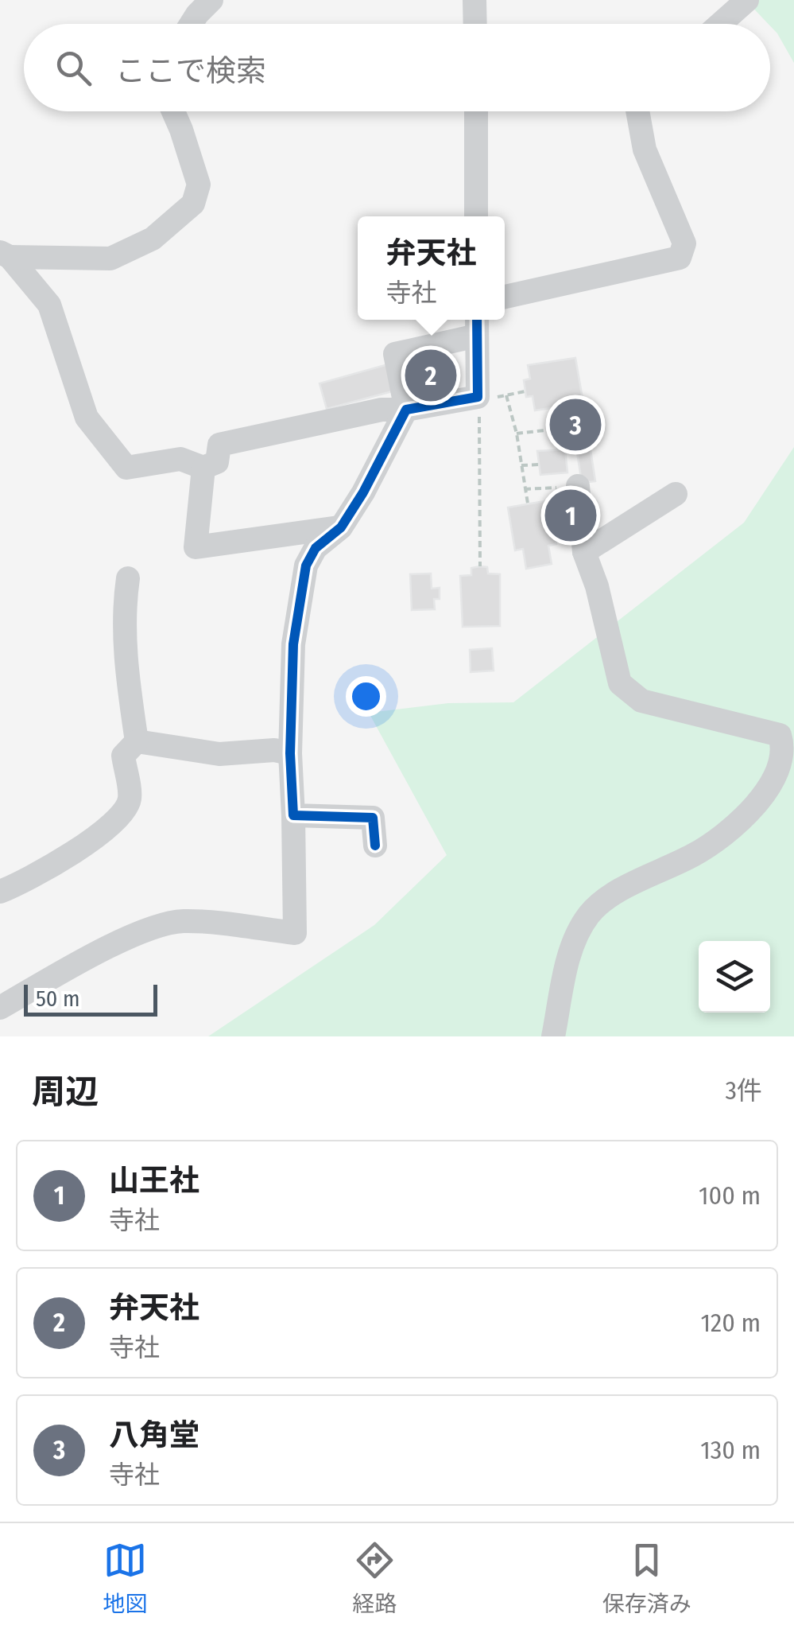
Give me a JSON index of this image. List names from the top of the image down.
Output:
{
  "scale_bar": "50 m",
  "page": {
    "search": "ここで検索",
    "popup": ["弁天社", "寺社"],
    "pins": ["2", "3", "1"],
    "scale": "50 m",
    "heading": ["周辺", "3件"],
    "list": [
      {
        "mark": "1",
        "name": "山王社",
        "note": "寺社",
        "value": "100 m"
      },
      {
        "mark": "2",
        "name": "弁天社",
        "note": "寺社",
        "value": "120 m"
      },
      {
        "mark": "3",
        "name": "八角堂",
        "note": "寺社",
        "value": "130 m"
      }
    ],
    "nav": ["地図", "経路", "保存済み"]
  }
}
